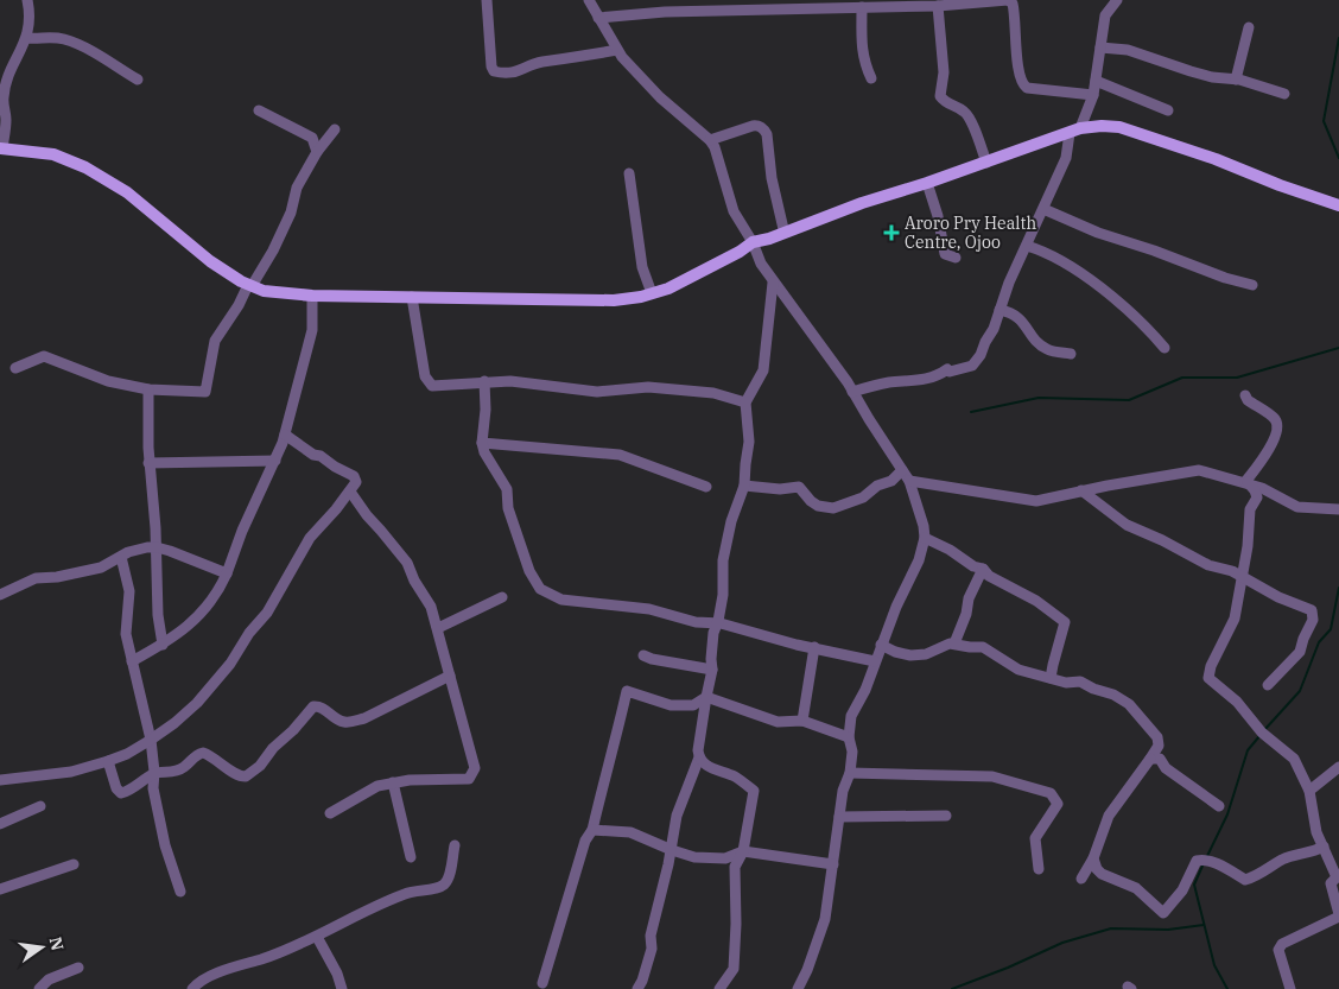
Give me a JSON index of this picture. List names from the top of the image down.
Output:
{
  "places": {
    "health": ["Aroro Pry Health Centre, Ojoo"]
  },
  "north": "right"
}
